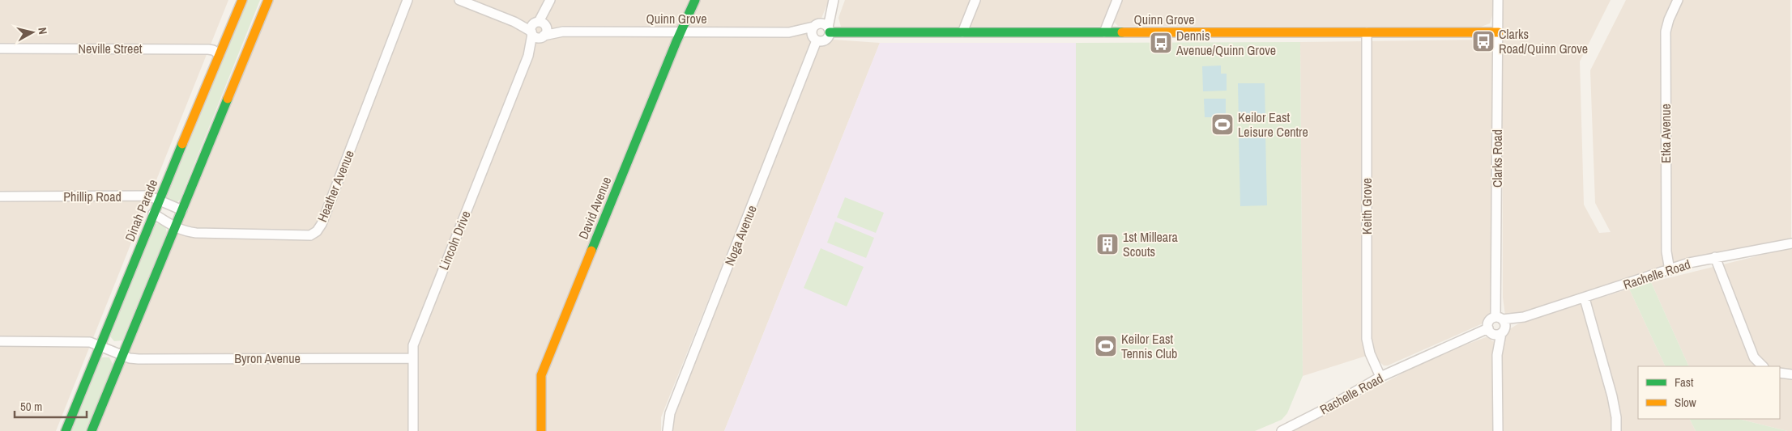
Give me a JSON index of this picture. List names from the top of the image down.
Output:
{
  "streets": {
    "street": [
      "Quinn Grove",
      "Neville Street",
      "Etka Avenue",
      "Clarks Road",
      "Heather Avenue",
      "Phillip Road",
      "Keith Grove",
      "David Avenue",
      "Dinah Parade",
      "Noga Avenue",
      "Lincoln Drive",
      "Rachelle Road",
      "Byron Avenue"
    ]
  },
  "crossings": [
    ["Quinn Grove", "Clarks Road"],
    ["Quinn Grove", "Keith Grove"],
    ["Quinn Grove", "David Avenue"],
    ["Quinn Grove", "Noga Avenue"],
    ["Quinn Grove", "Lincoln Drive"],
    ["Neville Street", "Dinah Parade"],
    ["Etka Avenue", "Rachelle Road"],
    ["Clarks Road", "Rachelle Road"],
    ["Heather Avenue", "Dinah Parade"],
    ["Phillip Road", "Dinah Parade"],
    ["Keith Grove", "Rachelle Road"],
    ["Dinah Parade", "Byron Avenue"],
    ["Lincoln Drive", "Byron Avenue"]
  ],
  "places": {
    "bus stop": ["Clarks Road/Quinn Grove", "Dennis Avenue/Quinn Grove"],
    "sports": ["Keilor East Leisure Centre", "Keilor East Tennis Club"],
    "building": ["1st Milleara Scouts"]
  },
  "legend": ["Fast", "Slow"],
  "scale_bar": "50 m",
  "north": "right"
}
